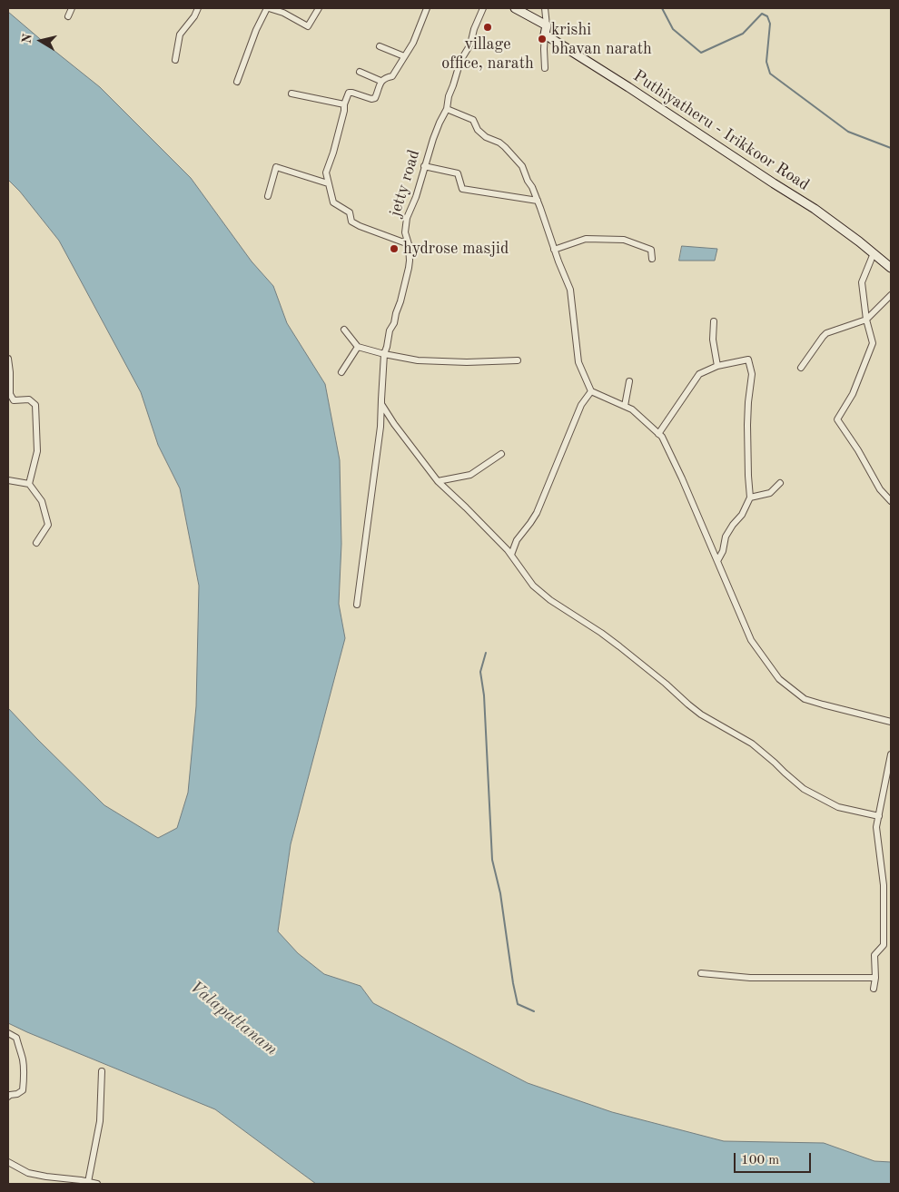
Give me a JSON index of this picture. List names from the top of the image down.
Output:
{
  "streets": {
    "main road": ["Puthiyatheru - Irikkoor Road"],
    "street": ["jetty road"]
  },
  "water": ["Valapattanam"],
  "places": ["village office, narath", "krishi bhavan narath", "hydrose masjid"],
  "scale_bar": "100 m",
  "north": "left"
}
